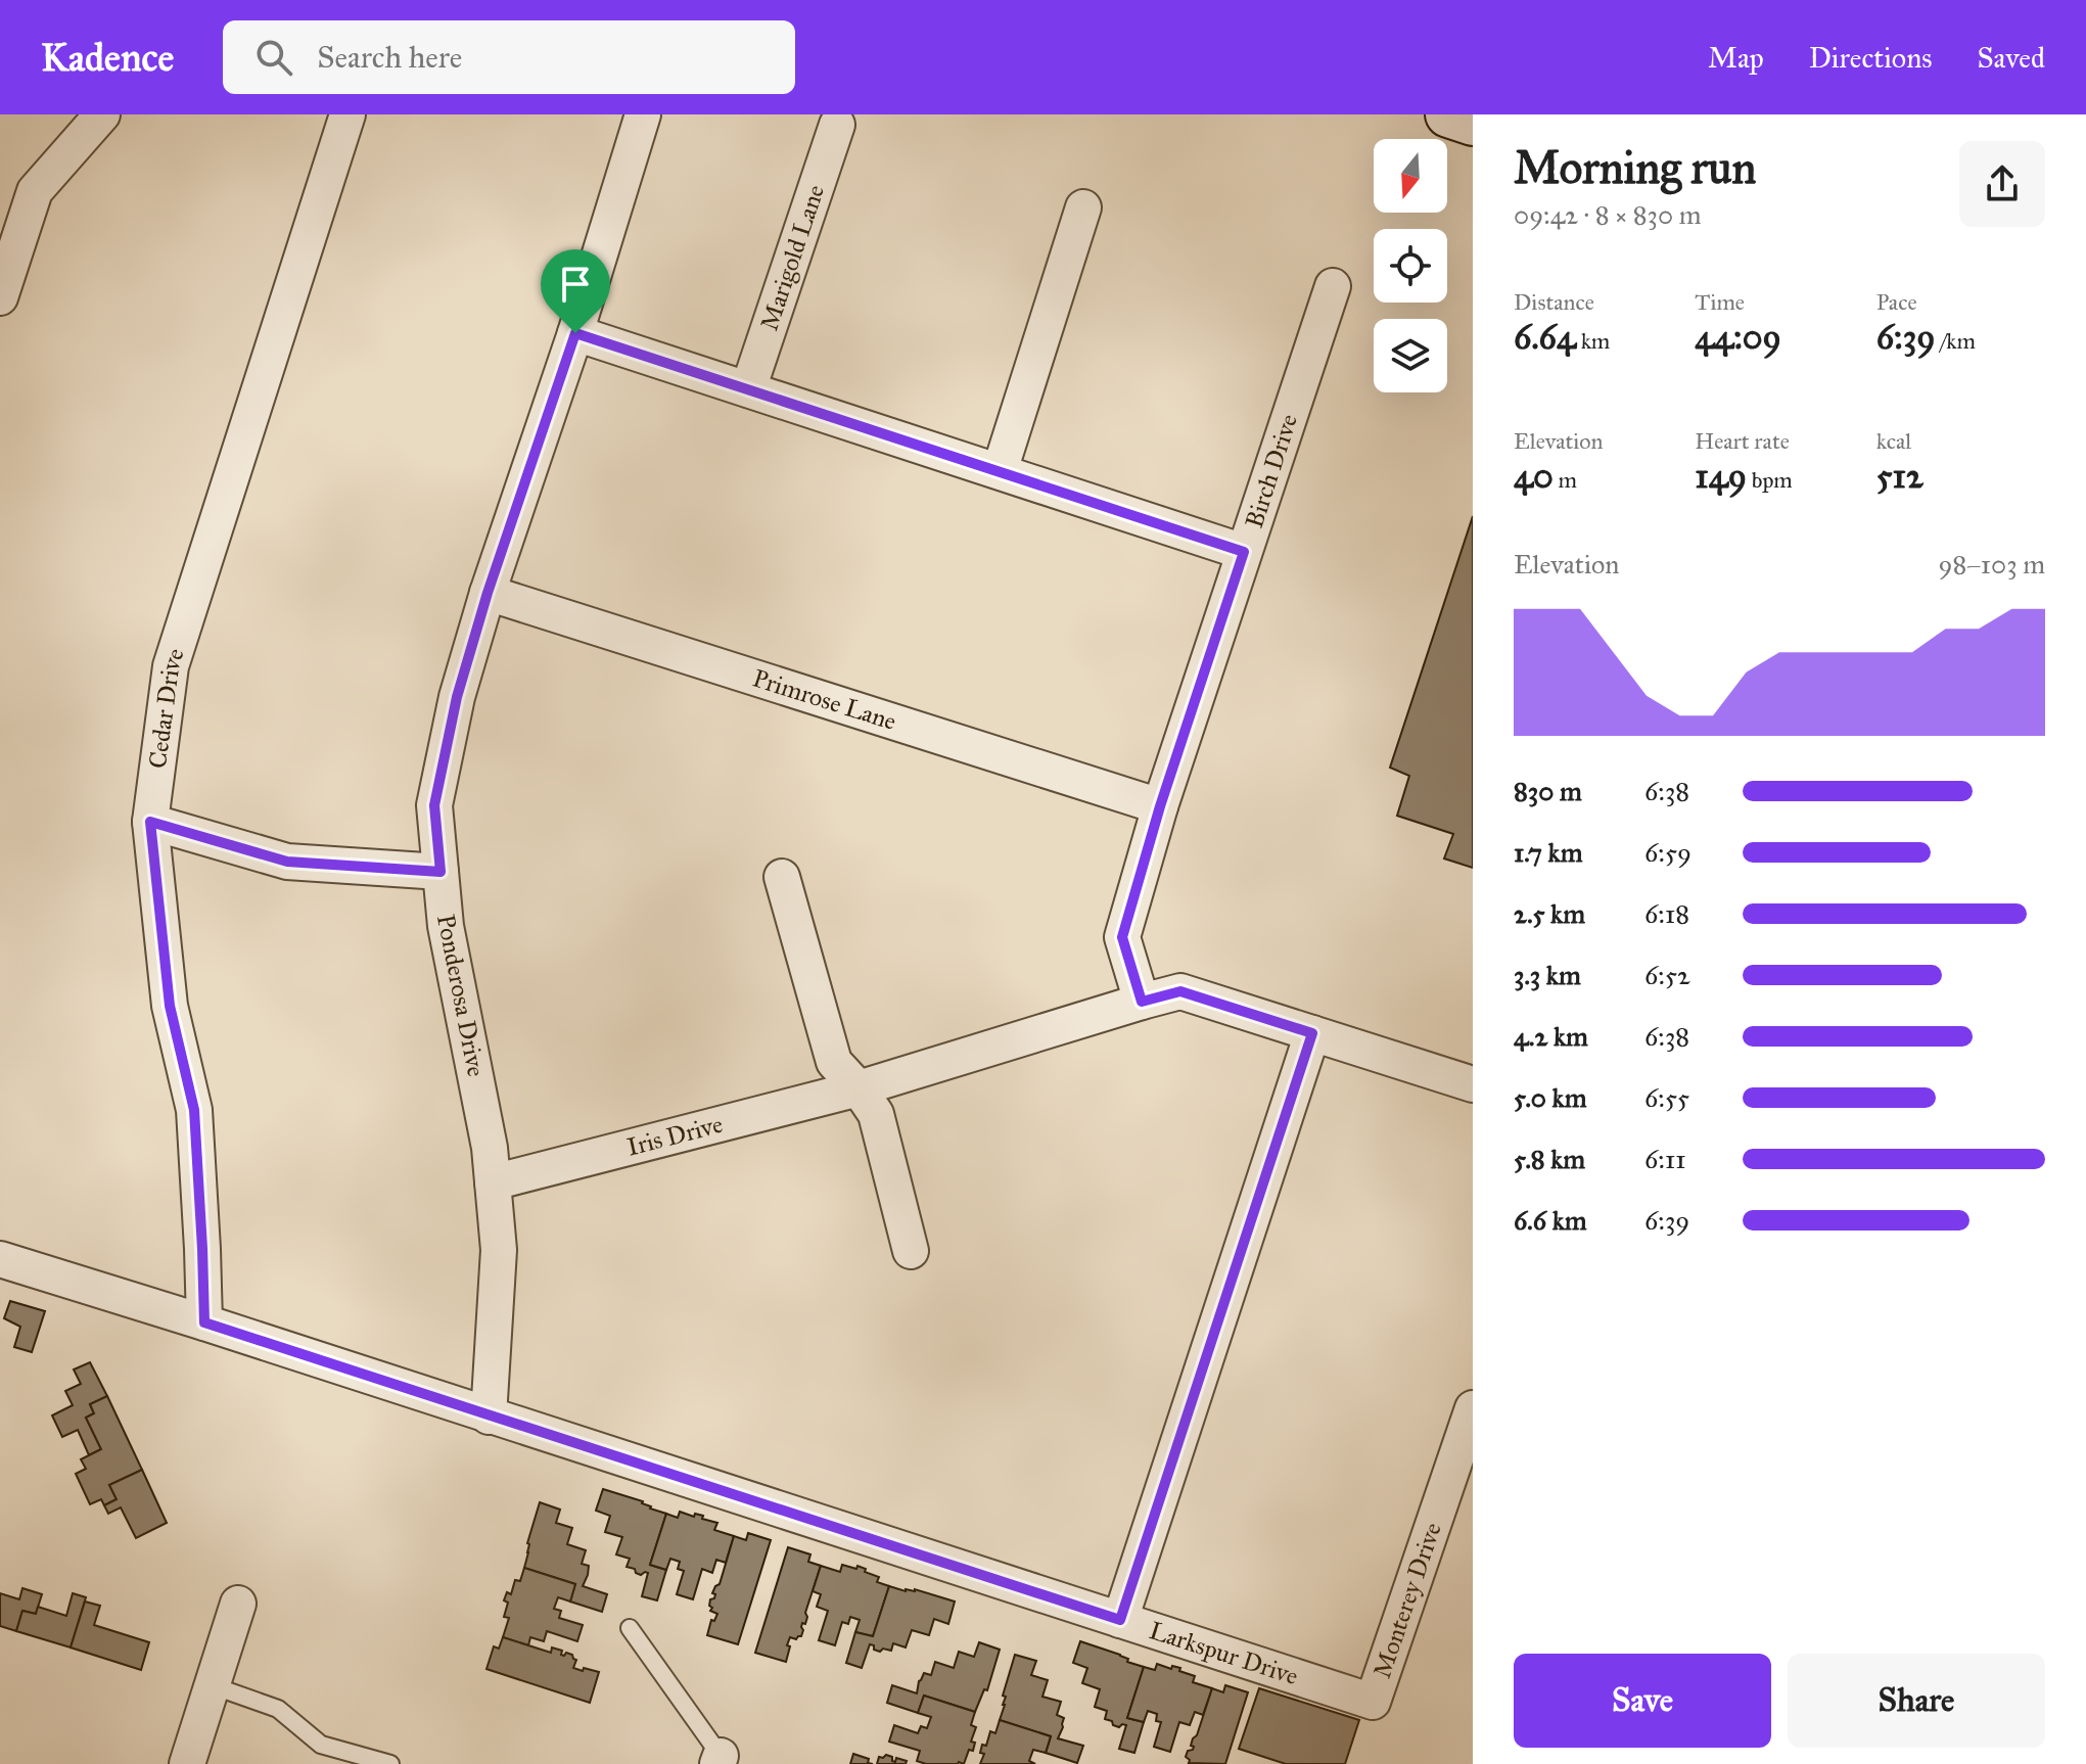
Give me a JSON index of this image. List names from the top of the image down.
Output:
{
  "streets": {
    "street": [
      "Marigold Lane",
      "Birch Drive",
      "Primrose Lane",
      "Cedar Drive",
      "Ponderosa Drive",
      "Iris Drive",
      "Monterey Drive",
      "Larkspur Drive"
    ]
  },
  "crossings": [
    ["Birch Drive", "Primrose Lane"],
    ["Birch Drive", "Iris Drive"],
    ["Primrose Lane", "Ponderosa Drive"],
    ["Cedar Drive", "Larkspur Drive"],
    ["Ponderosa Drive", "Iris Drive"],
    ["Ponderosa Drive", "Larkspur Drive"],
    ["Monterey Drive", "Larkspur Drive"]
  ],
  "north": "bottom",
  "page": {
    "header": "Kadence",
    "search": "Search here",
    "nav": ["Map", "Directions", "Saved"],
    "heading": ["Morning run", "09:42 · 8 × 830 m"],
    "stats": [
      ["Distance", "6.64 km"],
      ["Time", "44:09"],
      ["Pace", "6:39 /km"],
      ["Elevation", "40 m"],
      ["Heart rate", "149 bpm"],
      ["kcal", "512"]
    ],
    "chart": ["Elevation", "98–103 m"],
    "list": [
      {
        "name": "830 m",
        "note": "6:38"
      },
      {
        "name": "1.7 km",
        "note": "6:59"
      },
      {
        "name": "2.5 km",
        "note": "6:18"
      },
      {
        "name": "3.3 km",
        "note": "6:52"
      },
      {
        "name": "4.2 km",
        "note": "6:38"
      },
      {
        "name": "5.0 km",
        "note": "6:55"
      },
      {
        "name": "5.8 km",
        "note": "6:11"
      },
      {
        "name": "6.6 km",
        "note": "6:39"
      }
    ],
    "buttons": ["Save", "Share"]
  }
}
